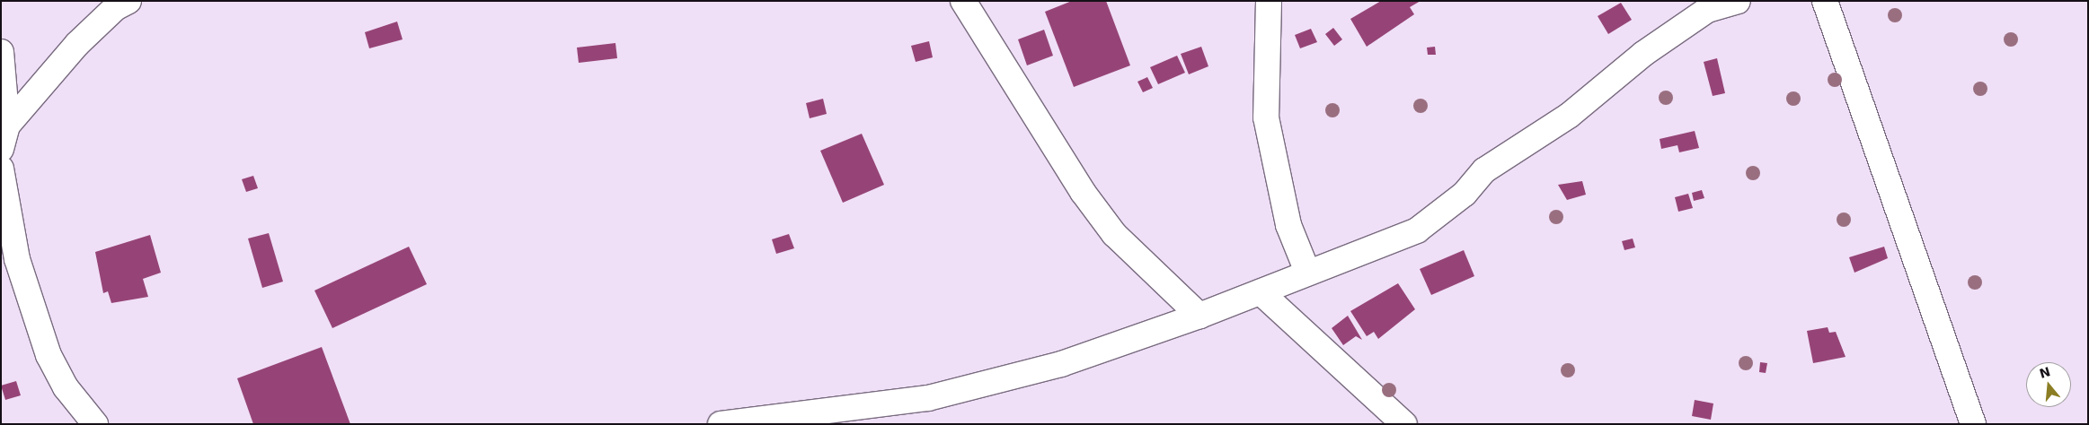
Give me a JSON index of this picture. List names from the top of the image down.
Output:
{
  "north": "top"
}
